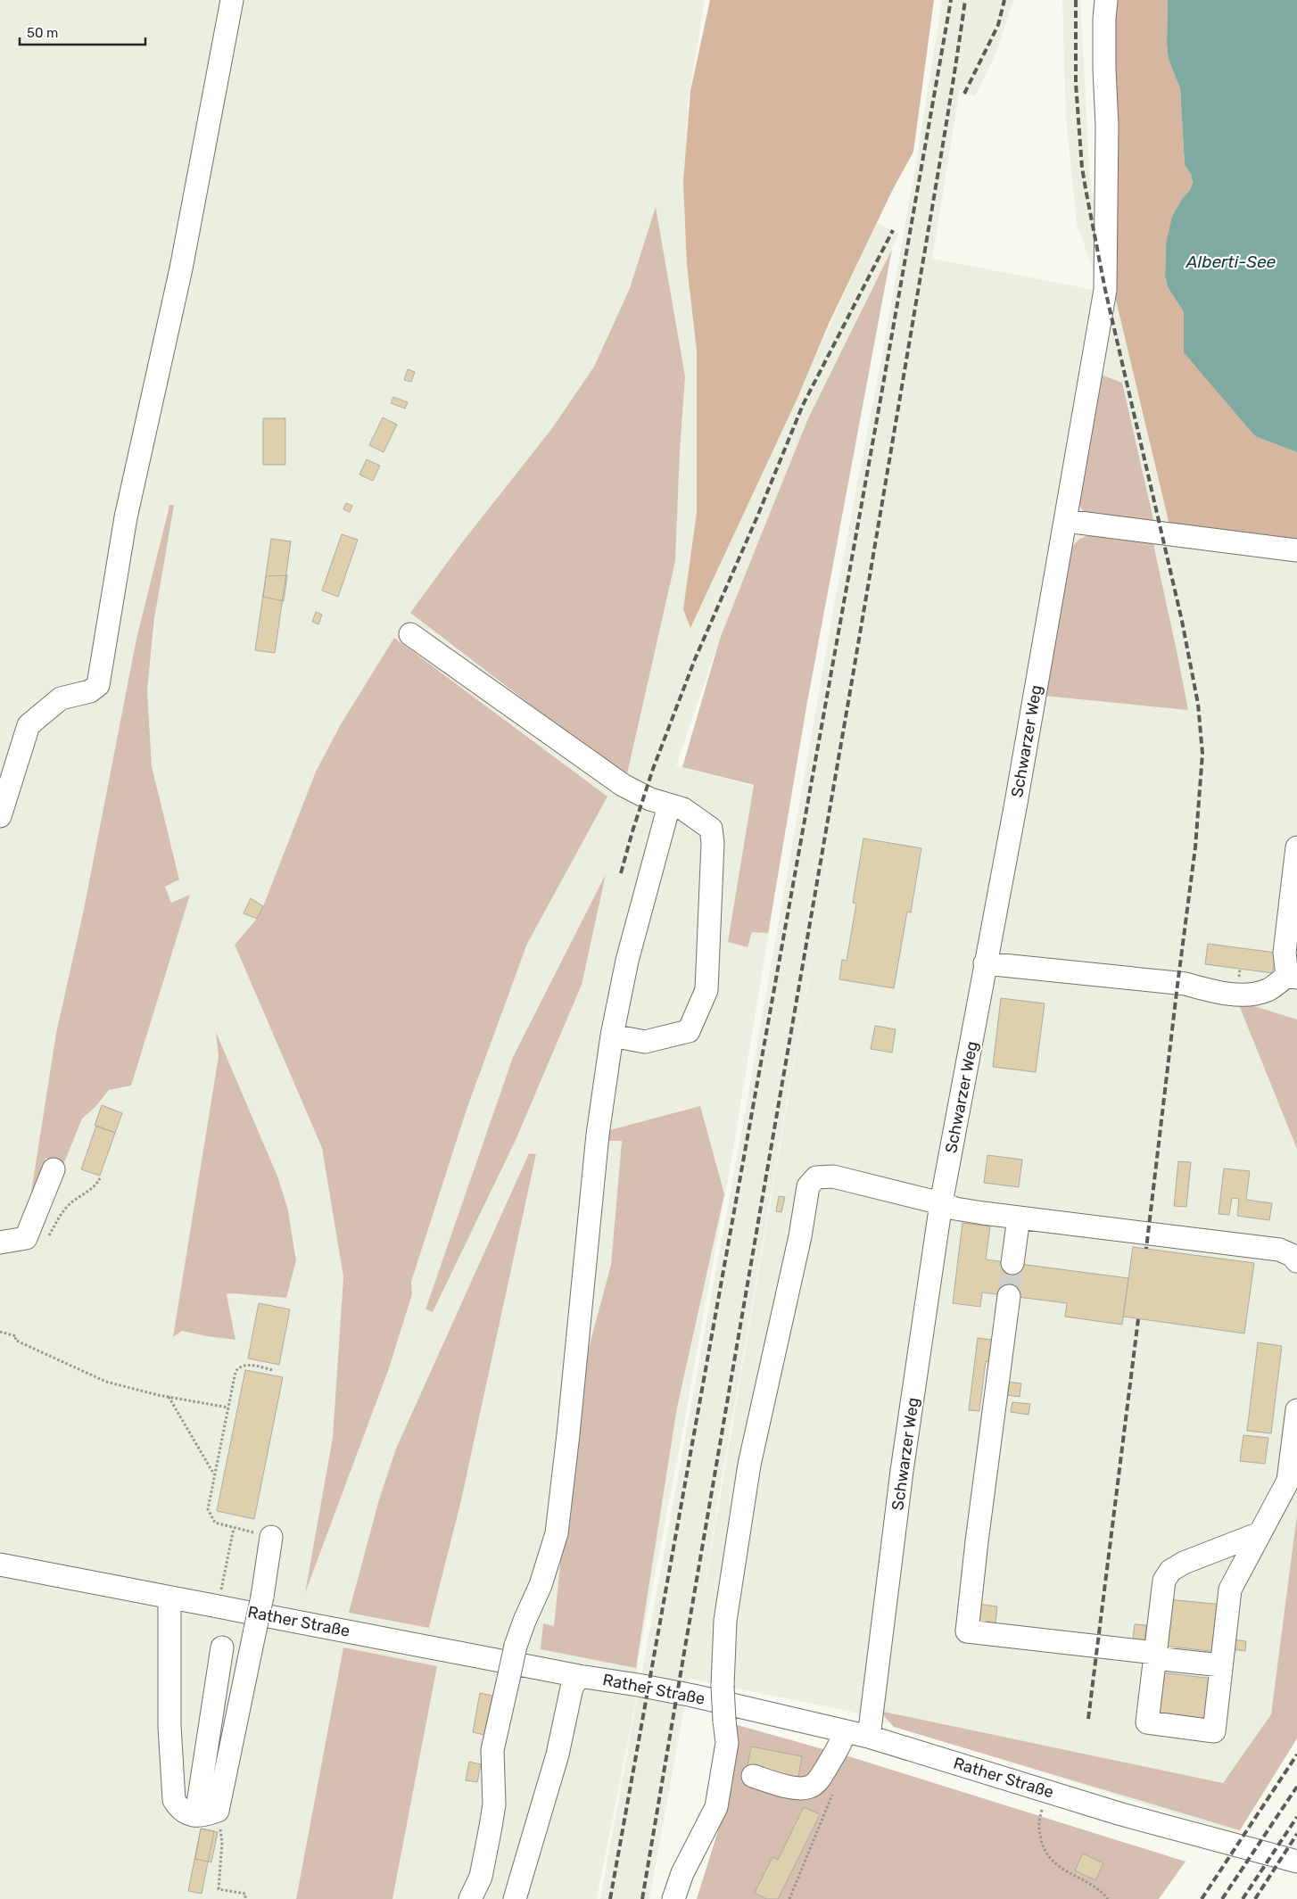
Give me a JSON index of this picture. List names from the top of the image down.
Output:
{
  "streets": {
    "street": ["Schwarzer Weg", "Rather Straße"]
  },
  "crossings": [
    ["Schwarzer Weg", "Rather Straße"]
  ],
  "water": ["Alberti-See"],
  "scale_bar": "50 m"
}
